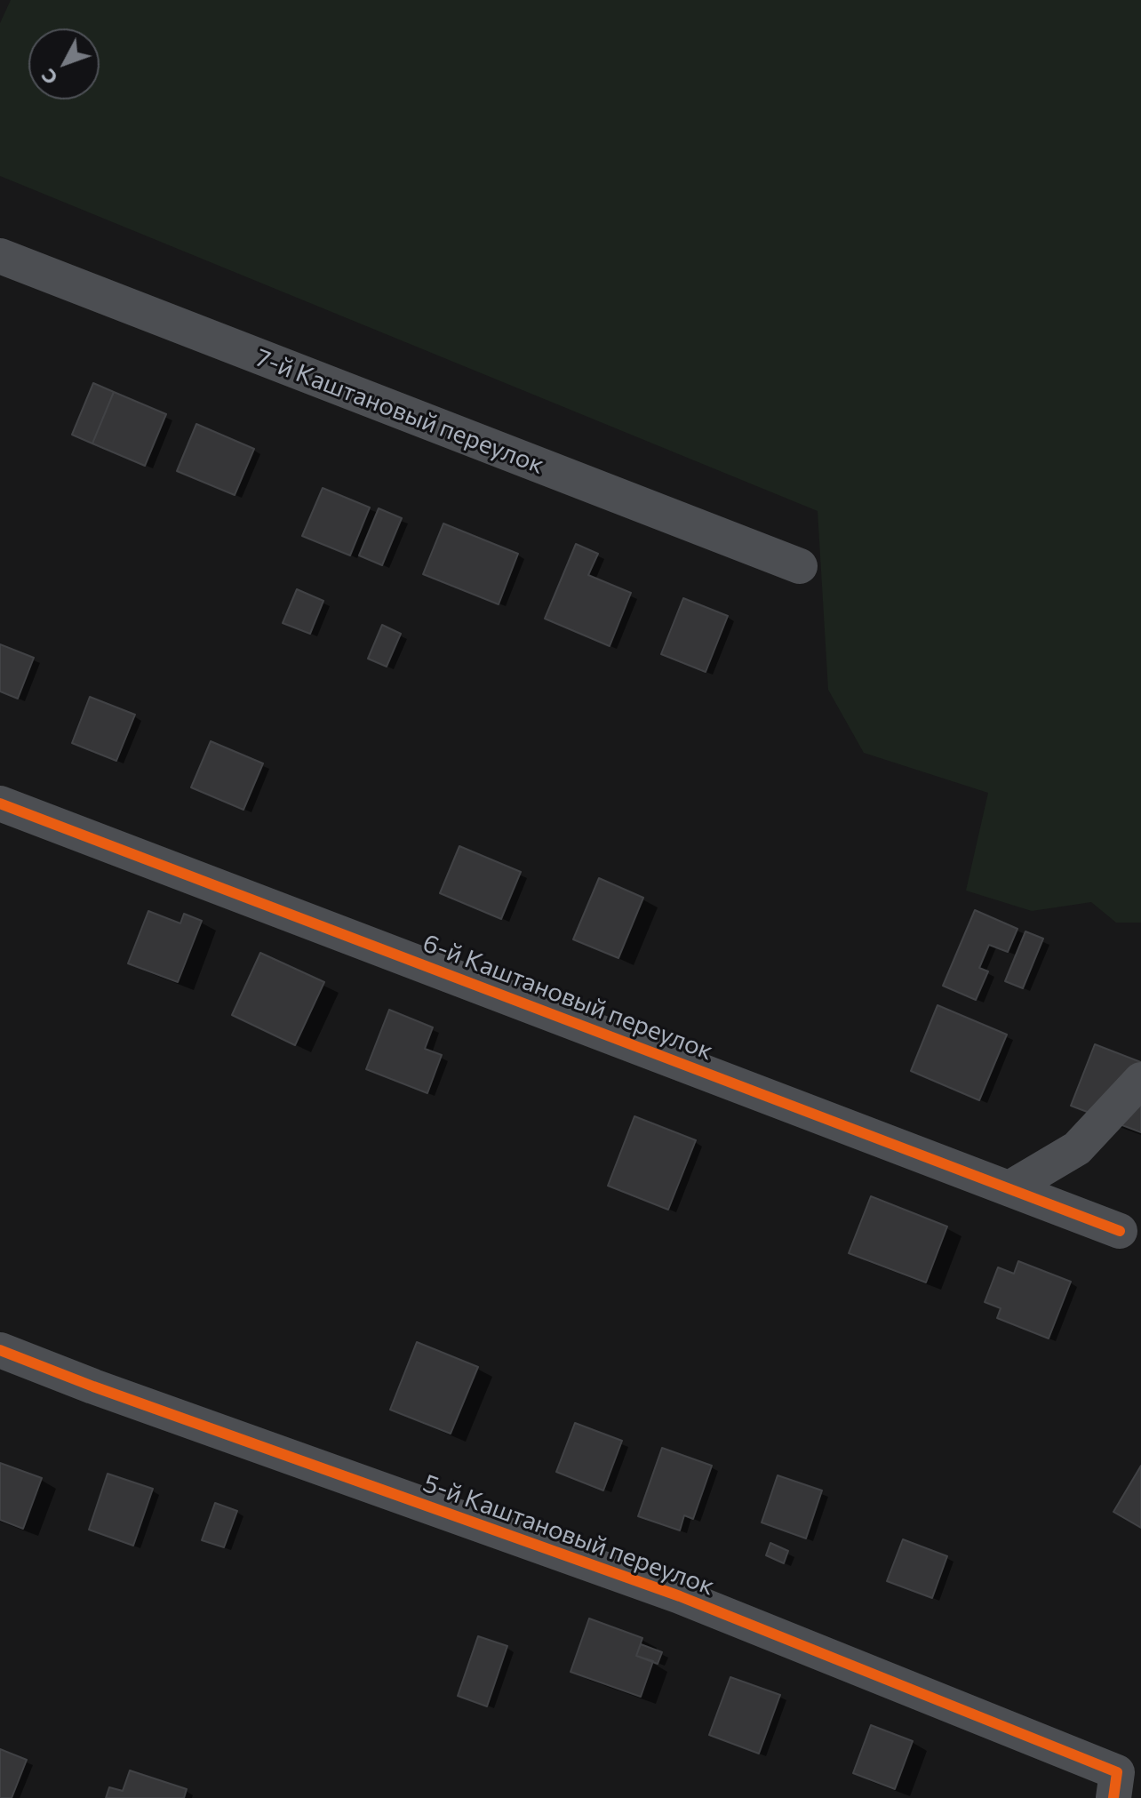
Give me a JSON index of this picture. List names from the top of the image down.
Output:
{
  "streets": {
    "street": ["7-й Каштановый переулок", "6-й Каштановый переулок", "5-й Каштановый переулок"]
  },
  "north": "bottom left"
}
